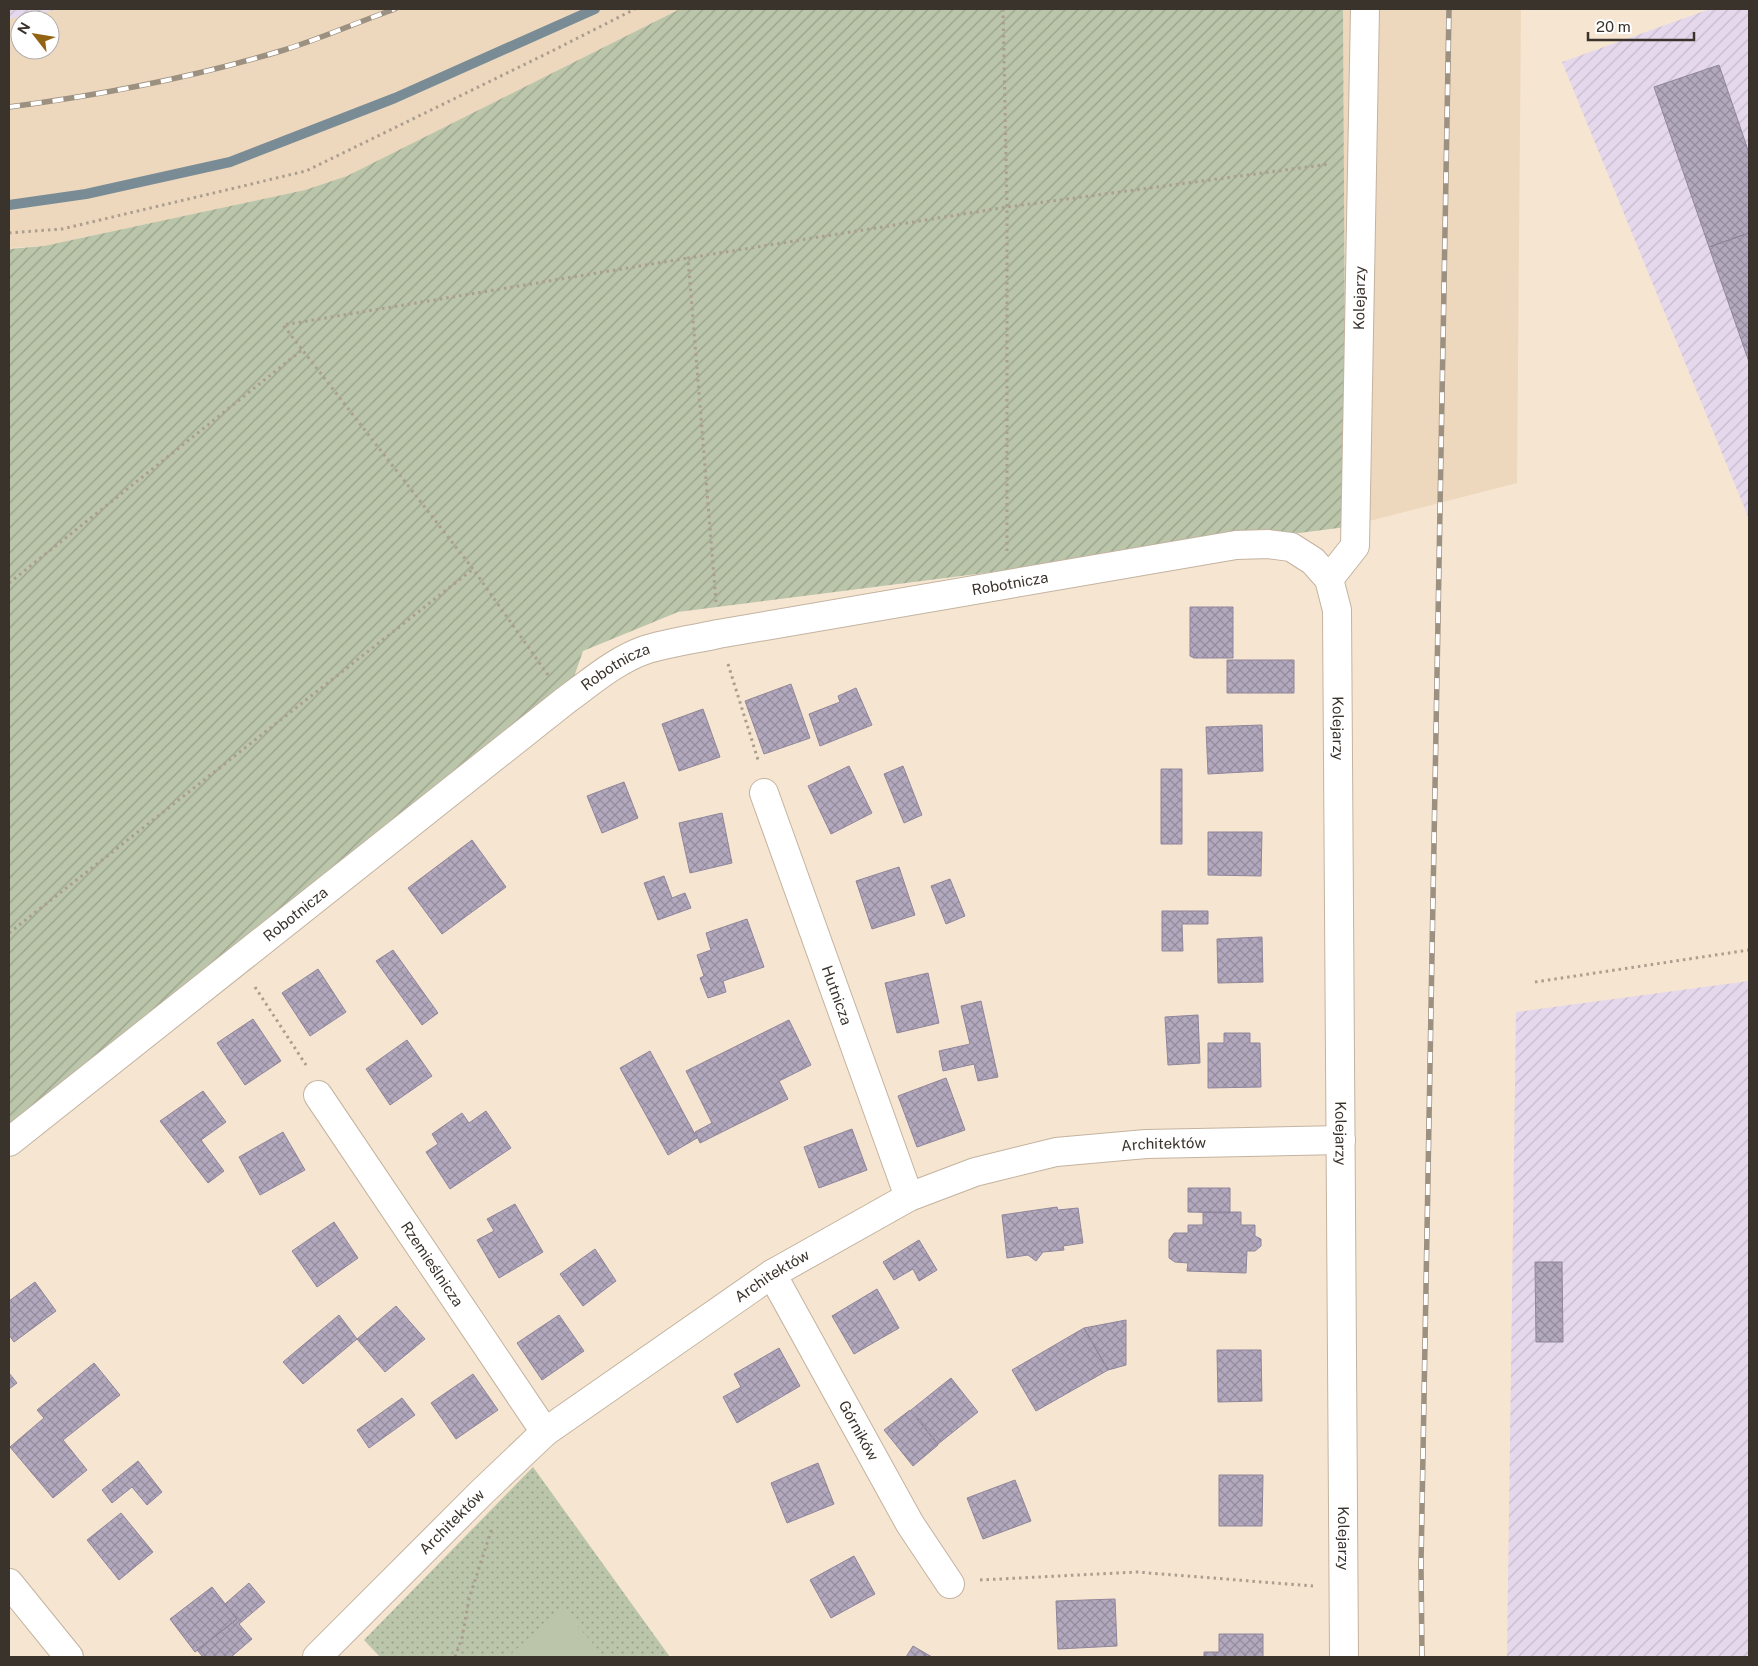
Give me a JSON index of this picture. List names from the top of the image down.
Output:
{
  "streets": {
    "street": [
      "Kolejarzy",
      "Robotnicza",
      "Hutnicza",
      "Architektów",
      "Rzemieślnicza",
      "Górników"
    ]
  },
  "crossings": [
    ["Kolejarzy", "Robotnicza"],
    ["Kolejarzy", "Architektów"],
    ["Hutnicza", "Architektów"],
    ["Architektów", "Rzemieślnicza"],
    ["Architektów", "Górników"]
  ],
  "scale_bar": "20 m",
  "north": "top left"
}
